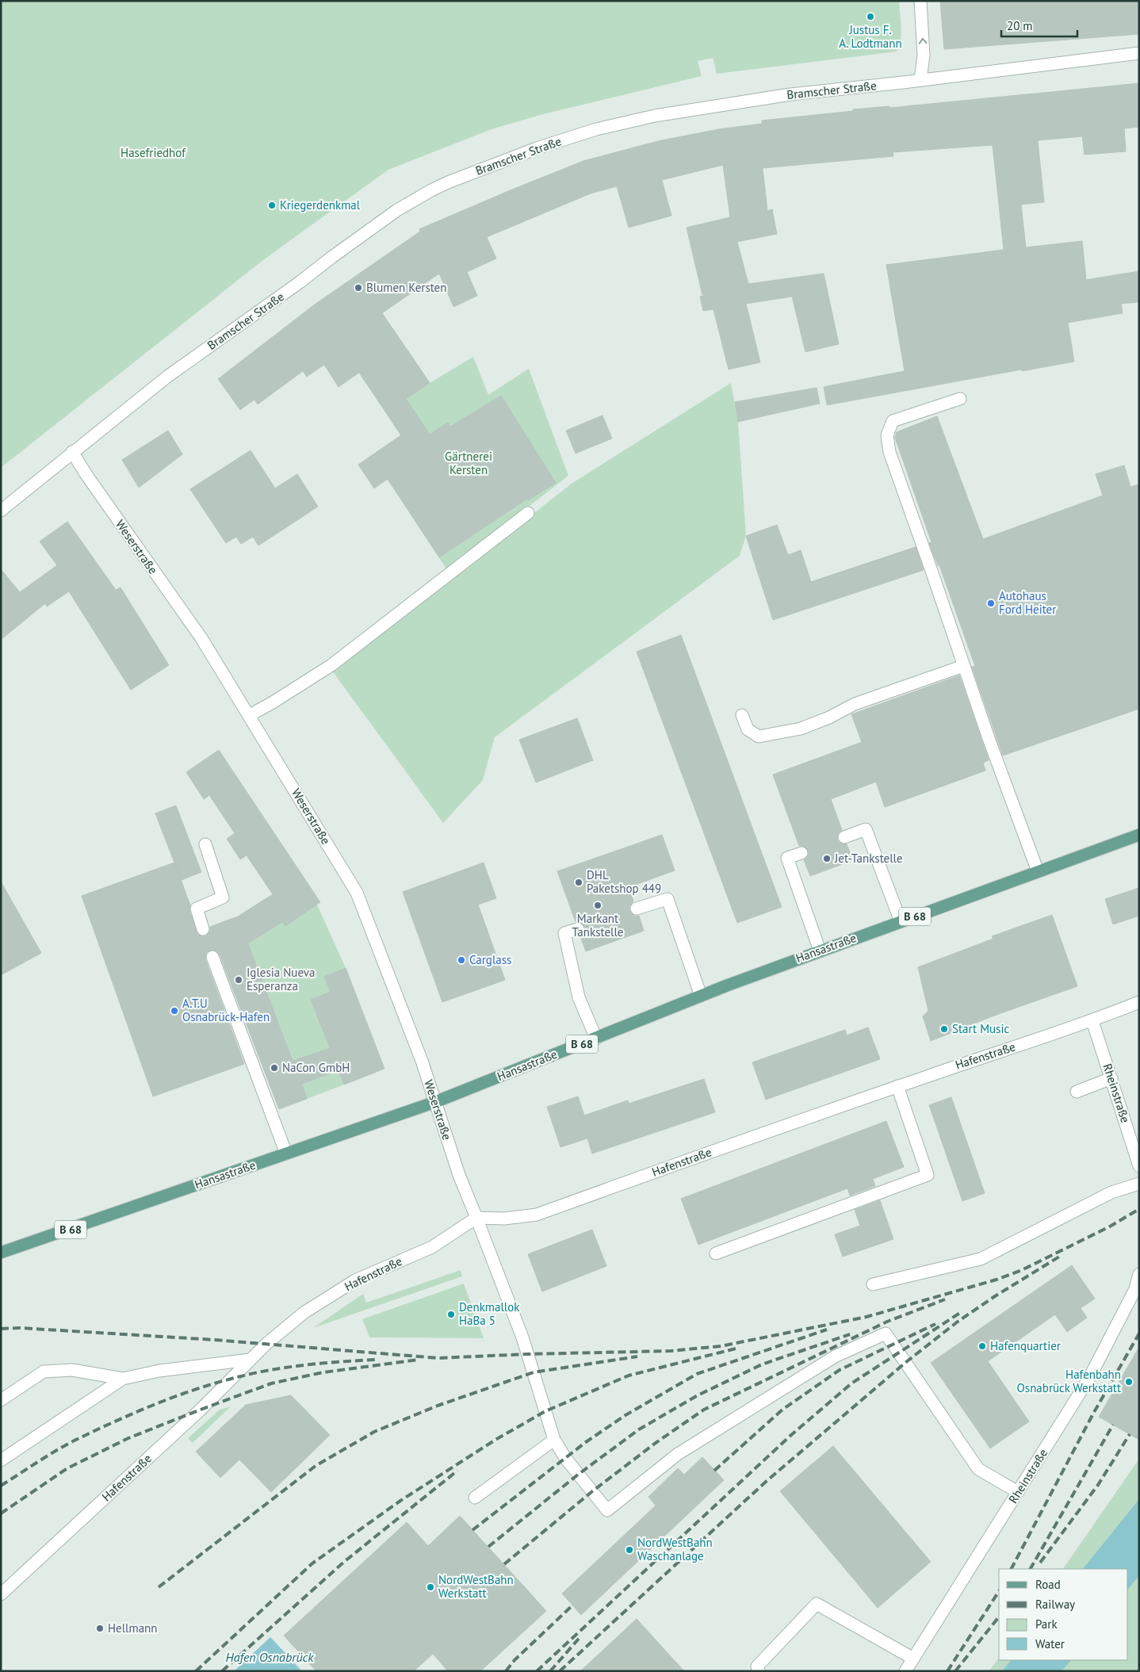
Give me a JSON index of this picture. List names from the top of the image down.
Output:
{
  "streets": {
    "main road": ["B 68", "Hansastraße"],
    "street": [
      "Bramscher Straße",
      "Weserstraße",
      "Hafenstraße",
      "Rheinstraße"
    ]
  },
  "crossings": [
    ["Bramscher Straße", "Weserstraße"],
    ["Weserstraße", "Hansastraße"],
    ["Weserstraße", "Hafenstraße"],
    ["Weserstraße", "Rheinstraße"],
    ["Hafenstraße", "Rheinstraße"]
  ],
  "water": ["Hafen Osnabrück"],
  "parks": ["Hasefriedhof", "Gärtnerei Kersten"],
  "places": [
    "Justus F. A. Lodtmann",
    "Kriegerdenkmal",
    "Blumen Kersten",
    "Autohaus Ford Heiter",
    "Jet-Tankstelle",
    "DHL Paketshop 449",
    "Markant Tankstelle",
    "Carglass",
    "Iglesia Nueva Esperanza",
    "A.T.U Osnabrück-Hafen",
    "Start Music",
    "NaCon GmbH",
    "Denkmallok HaBa 5",
    "Hafenquartier",
    "Hafenbahn Osnabrück Werkstatt",
    "NordWestBahn Waschanlage",
    "NordWestBahn Werkstatt",
    "Hellmann"
  ],
  "legend": [
    "Road",
    "Railway",
    "Park",
    "Water"
  ],
  "scale_bar": "20 m"
}
